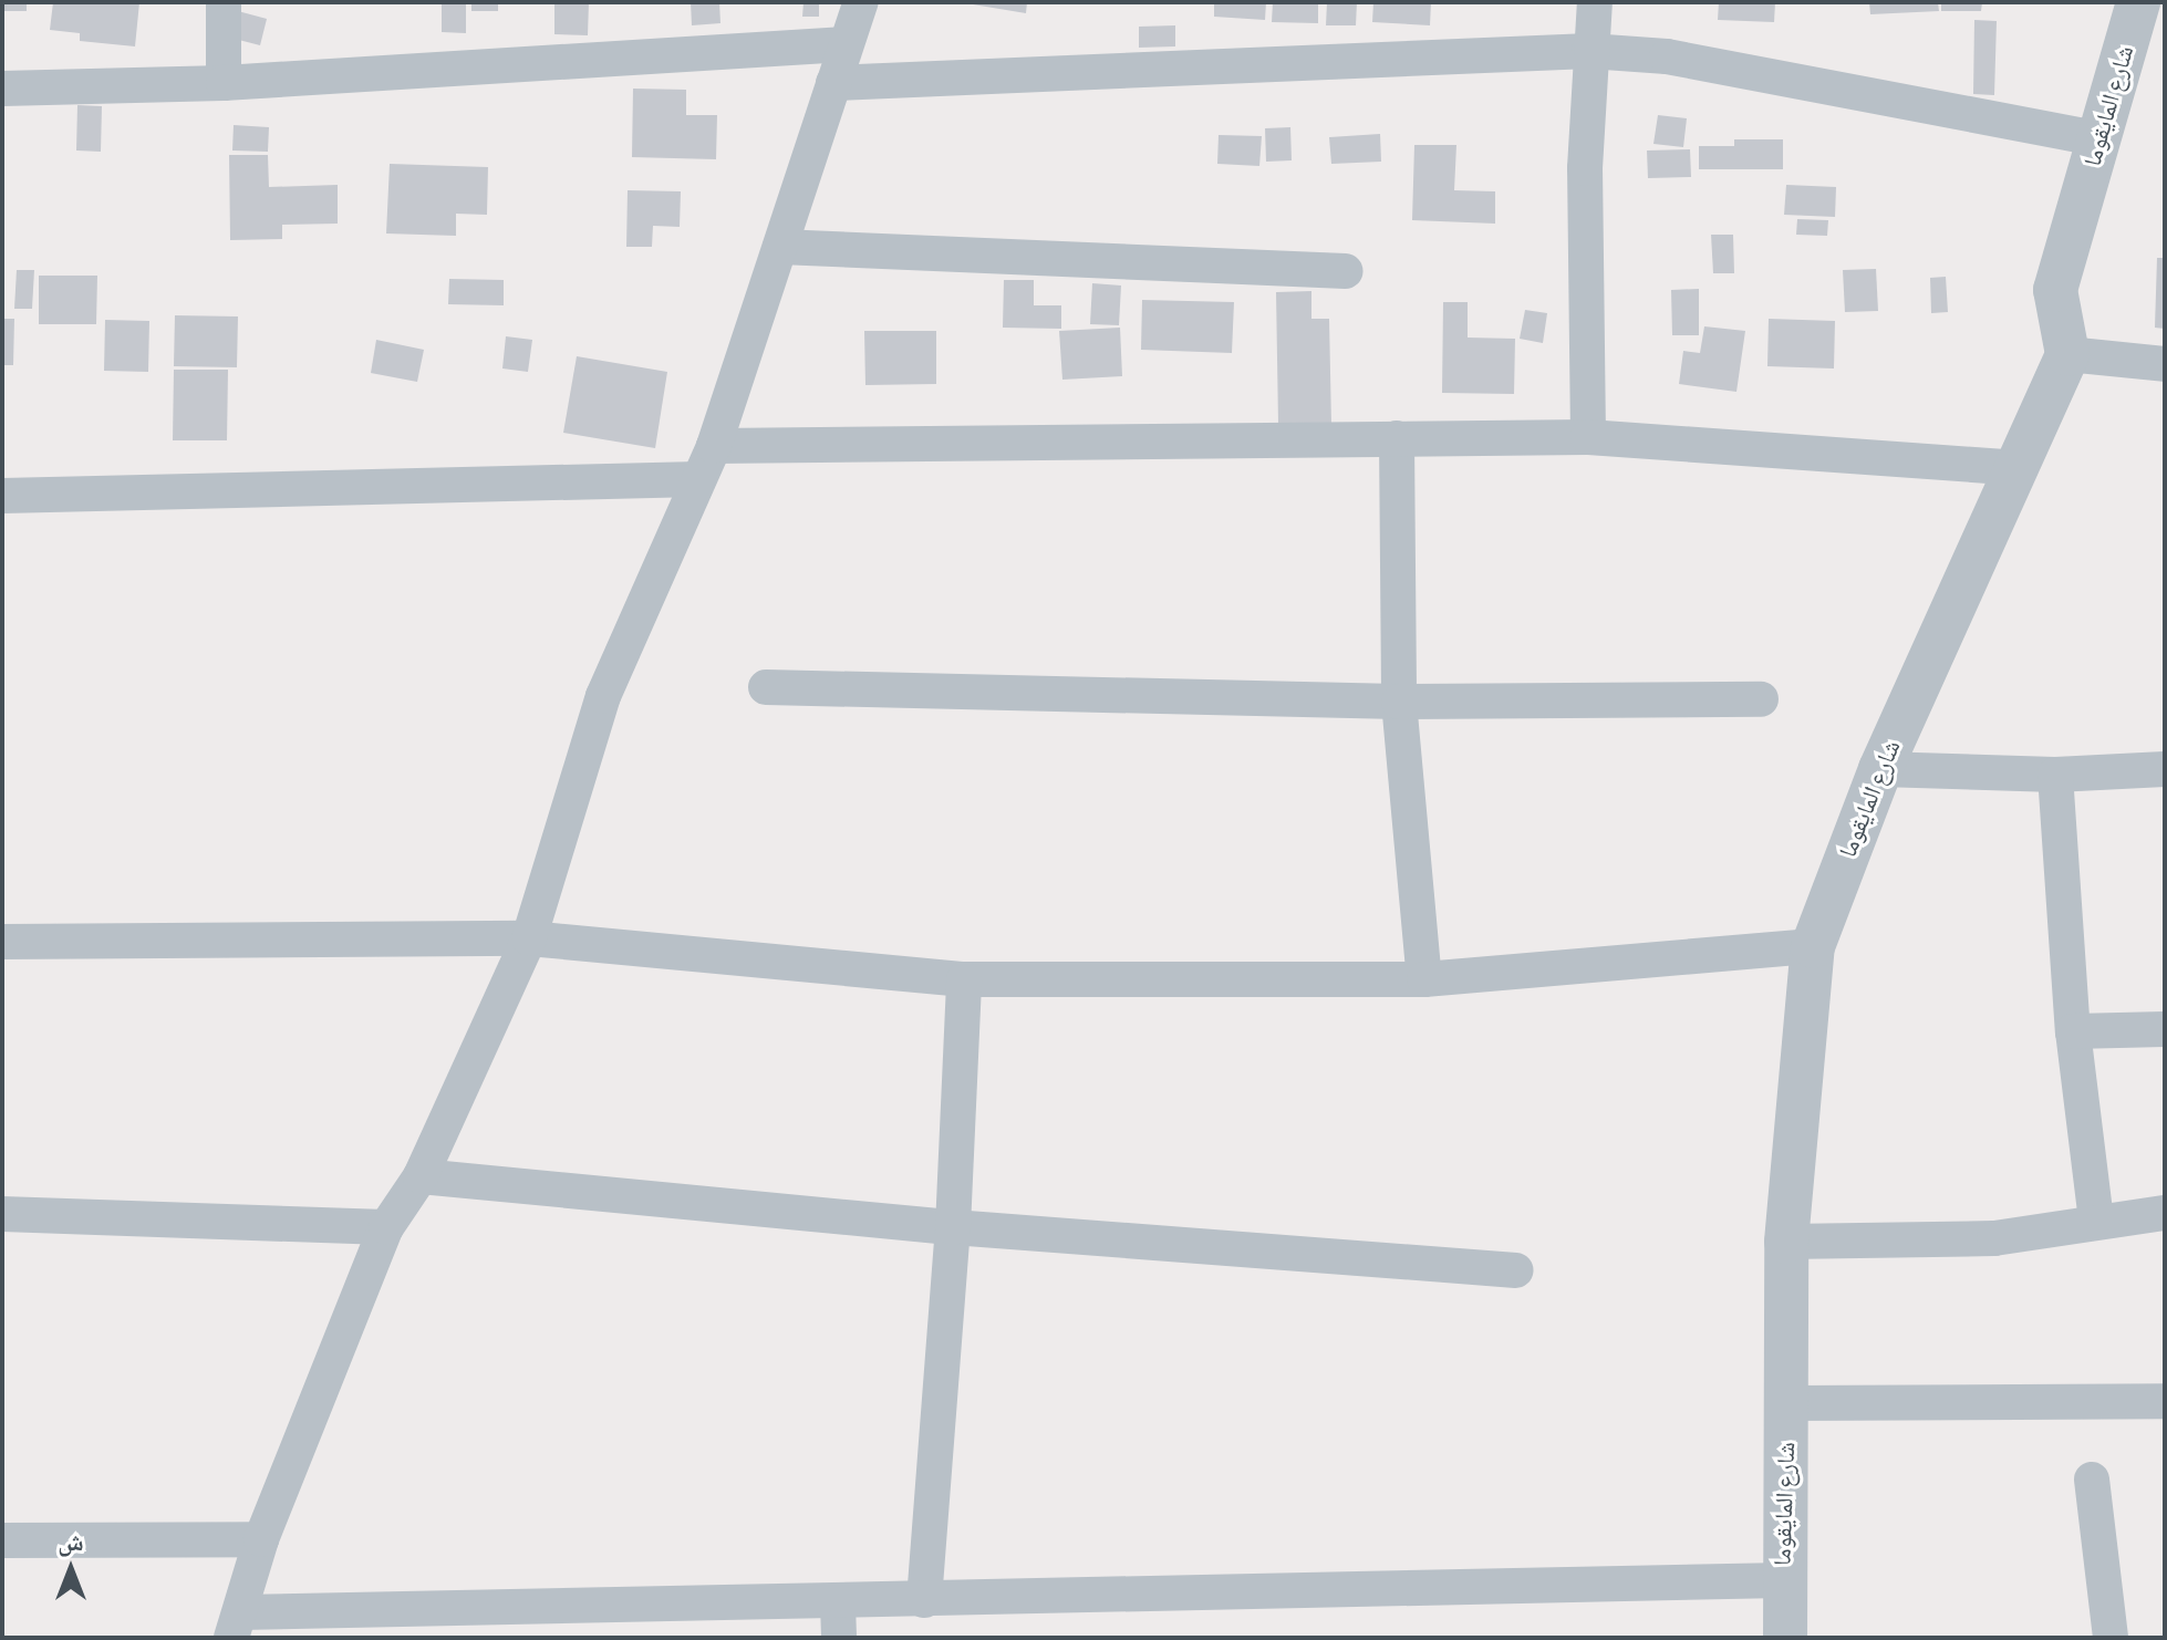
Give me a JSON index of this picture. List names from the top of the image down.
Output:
{
  "streets": {
    "street": ["شارع المايقوما"]
  },
  "north": "top"
}
